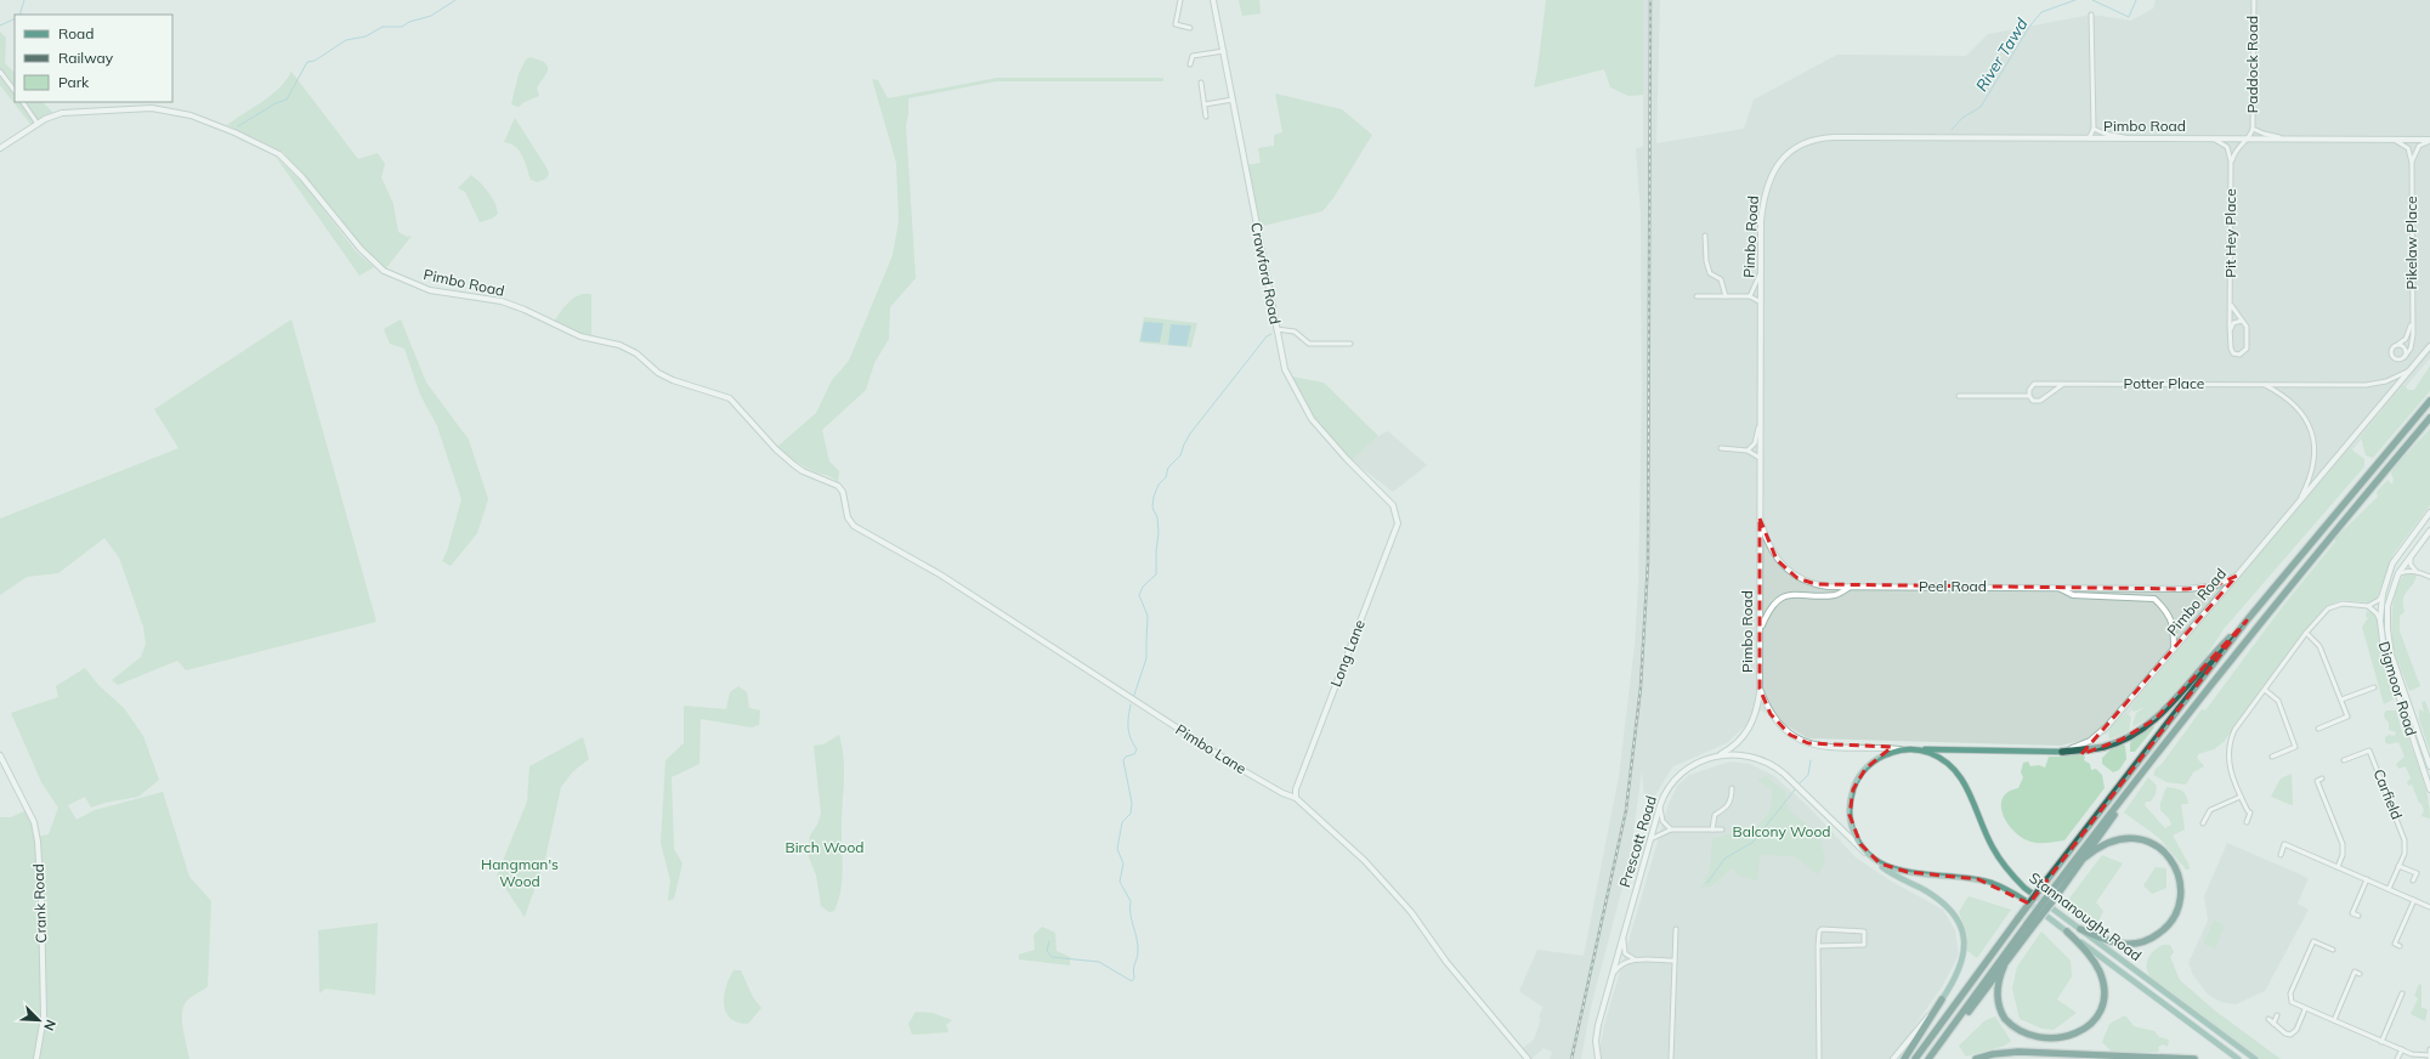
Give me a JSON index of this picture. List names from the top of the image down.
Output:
{
  "streets": {
    "main road": ["Pimbo Road", "Stannanought Road"],
    "street": [
      "Paddock Road",
      "Pit Hey Place",
      "Pikelaw Place",
      "Crawford Road",
      "Potter Place",
      "Peel Road",
      "Long Lane",
      "Digmoor Road",
      "Pimbo Lane",
      "Carfield",
      "Prescott Road",
      "Crank Road"
    ]
  },
  "crossings": [
    ["Paddock Road", "Pimbo Road"],
    ["Pimbo Road", "Potter Place"],
    ["Pimbo Road", "Peel Road"],
    ["Pimbo Road", "Pimbo Lane"],
    ["Pimbo Road", "Stannanought Road"],
    ["Crawford Road", "Long Lane"],
    ["Long Lane", "Pimbo Lane"],
    ["Prescott Road", "Stannanought Road"]
  ],
  "water": ["River Tawd"],
  "parks": ["Balcony Wood", "Birch Wood", "Hangman's Wood"],
  "legend": ["Road", "Railway", "Park"],
  "north": "bottom right"
}
